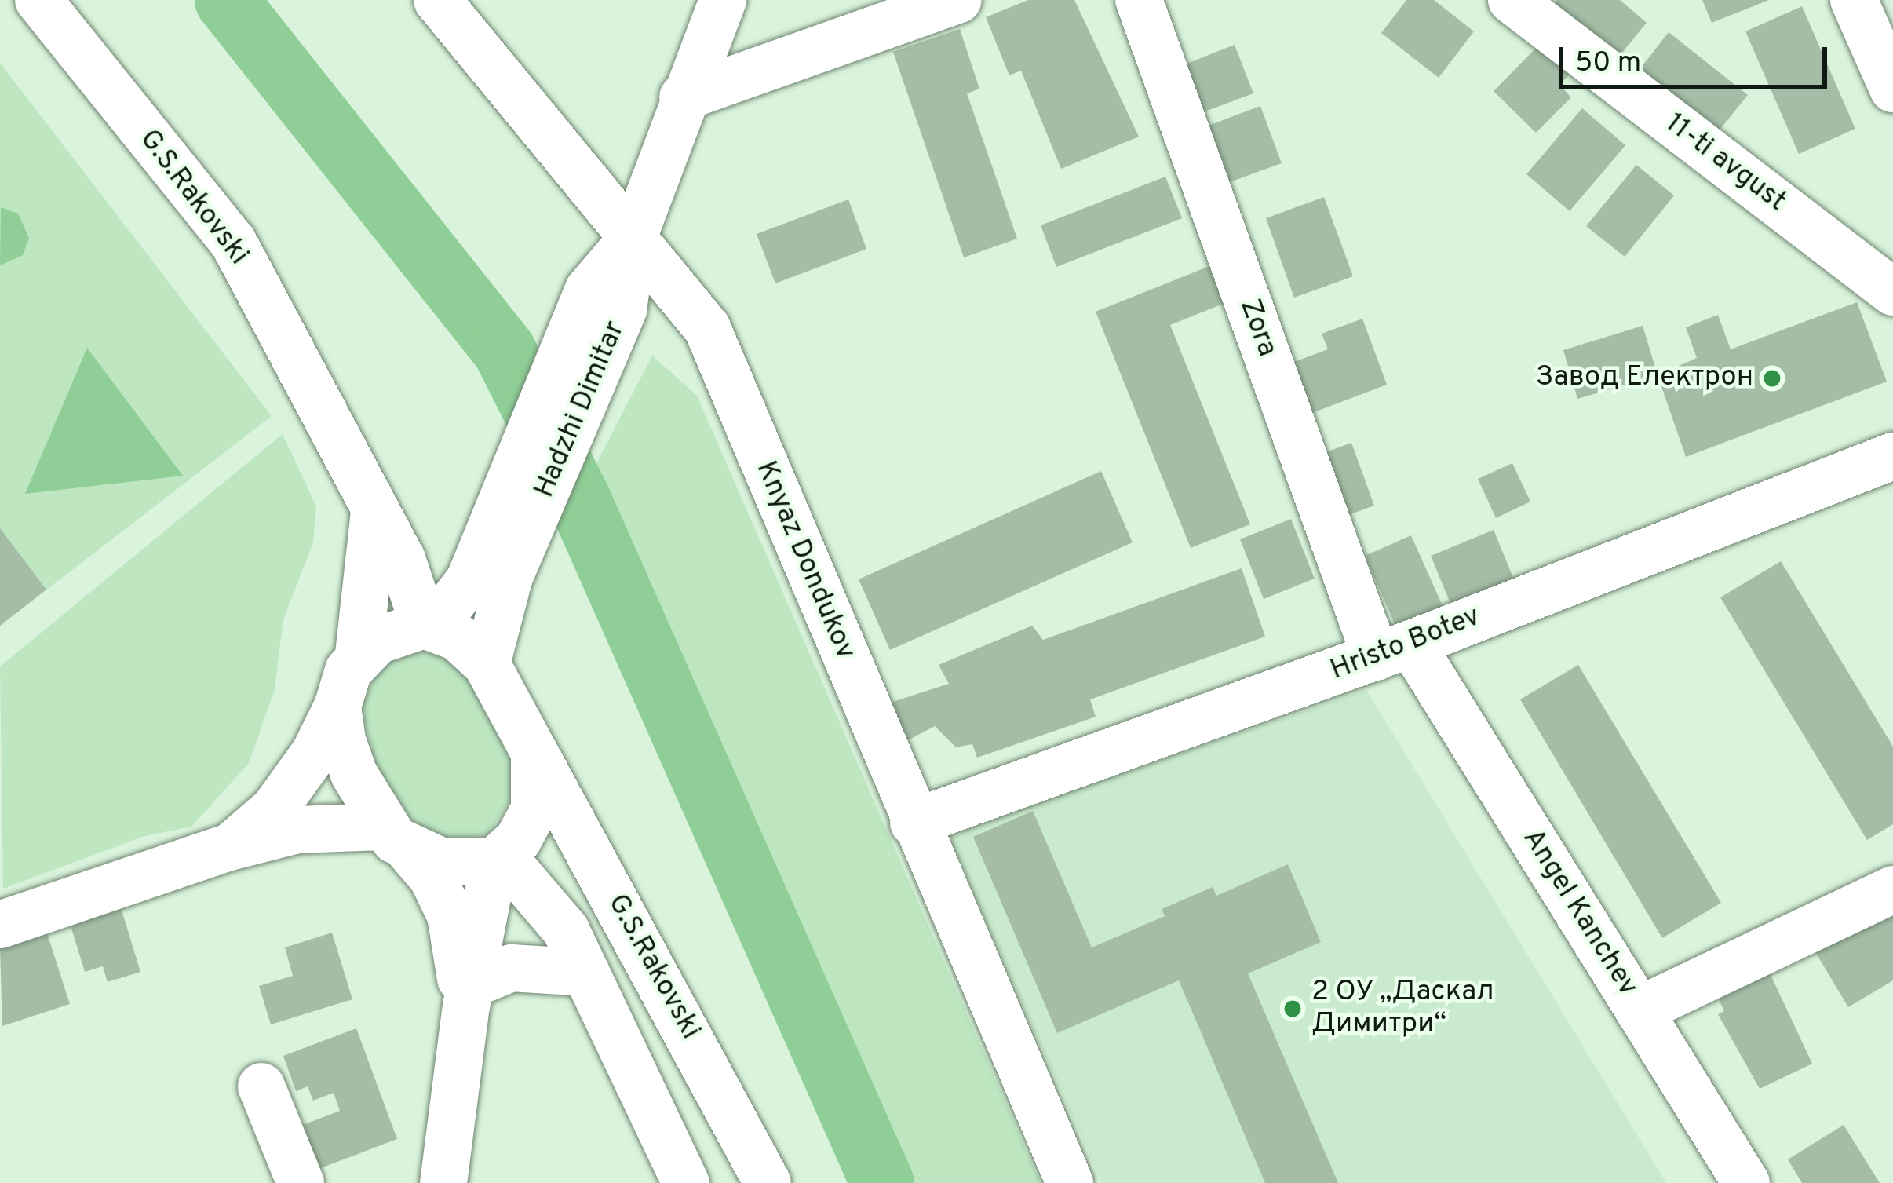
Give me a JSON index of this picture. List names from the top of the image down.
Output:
{
  "streets": {
    "street": [
      "11-ti avgust",
      "G.S.Rakovski",
      "Zora",
      "Hadzhi Dimitar",
      "Knyaz Dondukov",
      "Hristo Botev",
      "Angel Kanchev"
    ]
  },
  "crossings": [
    ["Zora", "Hristo Botev"],
    ["Zora", "Angel Kanchev"],
    ["Hadzhi Dimitar", "Knyaz Dondukov"],
    ["Knyaz Dondukov", "Hristo Botev"],
    ["Hristo Botev", "Angel Kanchev"]
  ],
  "places": ["Завод Електрон", "2 ОУ „Даскал Димитри“"],
  "scale_bar": "50 m"
}
